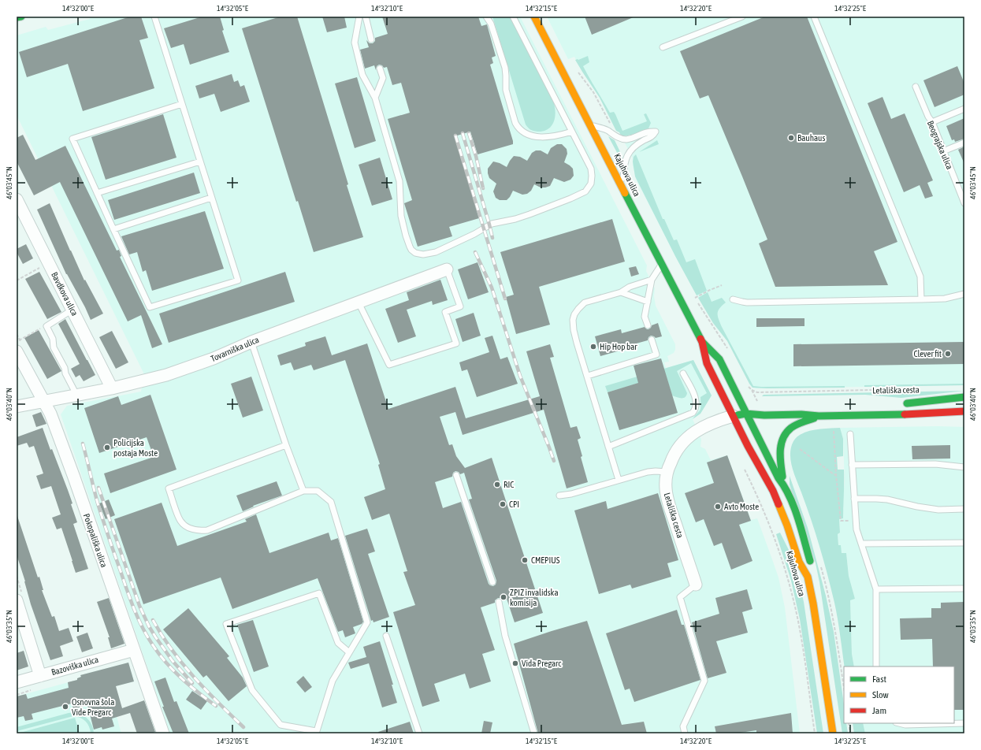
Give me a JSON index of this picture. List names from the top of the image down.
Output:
{
  "streets": {
    "main road": ["Kajuhova ulica", "Letališka cesta"],
    "street": [
      "Bavdkova ulica",
      "Tovarniška ulica",
      "Pokopališka ulica",
      "Bazoviška ulica"
    ],
    "lane": ["Beograjska ulica"]
  },
  "crossings": [
    ["Kajuhova ulica", "Letališka cesta"],
    ["Bavdkova ulica", "Tovarniška ulica"],
    ["Tovarniška ulica", "Pokopališka ulica"],
    ["Pokopališka ulica", "Bazoviška ulica"]
  ],
  "places": [
    "Bauhaus",
    "Hip Hop bar",
    "Clever fit",
    "Policijska postaja Moste",
    "RIC",
    "CPI",
    "Avto Moste",
    "CMEPIUS",
    "ZPIZ invalidska komisija",
    "Vida Pregarc",
    "Osnovna šola Vide Pregarc"
  ],
  "legend": ["Fast", "Slow", "Jam"],
  "coordinates": [
    "14°32'00\"E",
    "14°32'05\"E",
    "14°32'10\"E",
    "14°32'15\"E",
    "14°32'20\"E",
    "14°32'25\"E",
    "46°03'45\"N",
    "46°03'40\"N",
    "46°03'35\"N"
  ]
}
